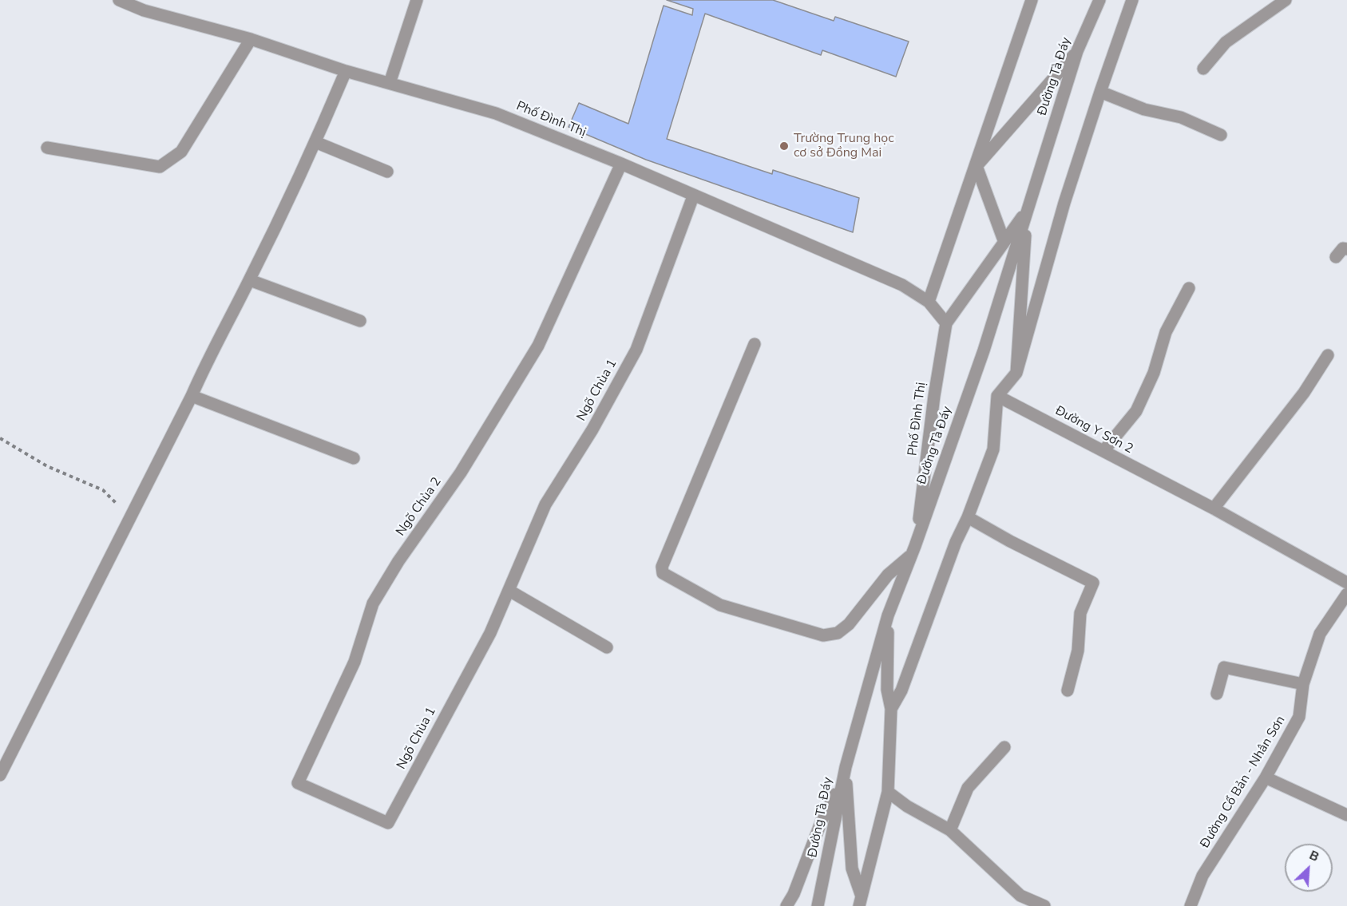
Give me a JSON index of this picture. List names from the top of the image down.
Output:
{
  "streets": {
    "street": [
      "Đường Tà Đáy",
      "Phố Đình Thị",
      "Ngõ Chùa 1",
      "Đường Y Sơn 2",
      "Ngõ Chùa 2",
      "Đường Cổ Bản - Nhân Sơn"
    ]
  },
  "crossings": [
    ["Đường Tà Đáy", "Phố Đình Thị"],
    ["Phố Đình Thị", "Ngõ Chùa 1"],
    ["Phố Đình Thị", "Ngõ Chùa 2"],
    ["Ngõ Chùa 1", "Ngõ Chùa 2"]
  ],
  "places": ["Trường Trung học cơ sở Đồng Mai"],
  "north": "top right"
}
